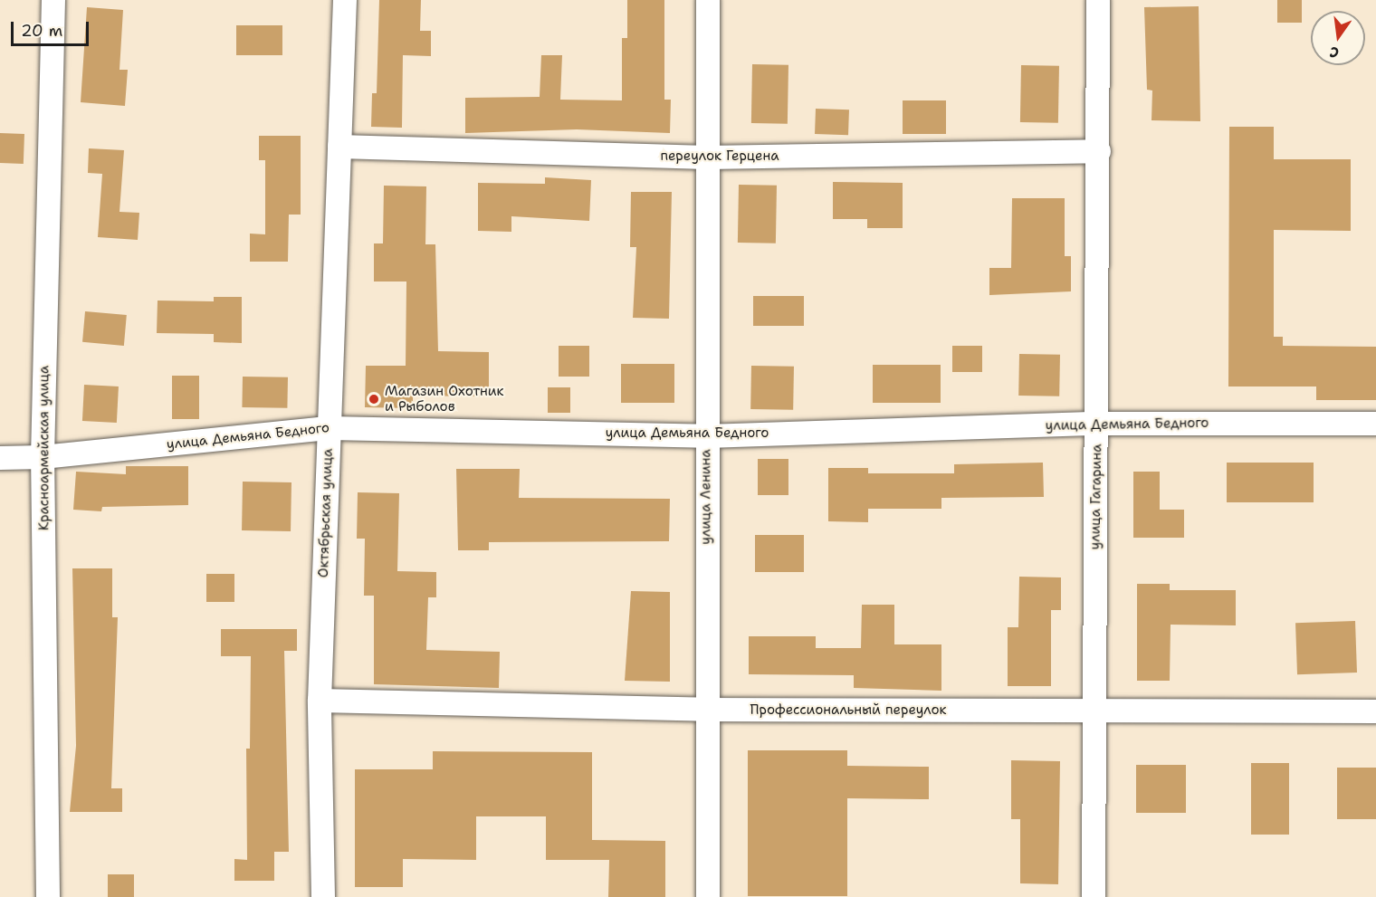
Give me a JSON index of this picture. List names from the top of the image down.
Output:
{
  "streets": {
    "street": [
      "переулок Герцена",
      "улица Демьяна Бедного",
      "Красноармейская улица",
      "улица Ленина",
      "улица Гагарина",
      "Октябрьская улица",
      "Профессиональный переулок"
    ]
  },
  "crossings": [
    ["переулок Герцена", "улица Ленина"],
    ["переулок Герцена", "улица Гагарина"],
    ["переулок Герцена", "Октябрьская улица"],
    ["улица Демьяна Бедного", "Красноармейская улица"],
    ["улица Демьяна Бедного", "улица Ленина"],
    ["улица Демьяна Бедного", "улица Гагарина"],
    ["улица Демьяна Бедного", "Октябрьская улица"],
    ["улица Ленина", "Профессиональный переулок"],
    ["улица Гагарина", "Профессиональный переулок"],
    ["Октябрьская улица", "Профессиональный переулок"]
  ],
  "places": ["Магазин Охотник и Рыболов"],
  "scale_bar": "20 m",
  "north": "bottom"
}
